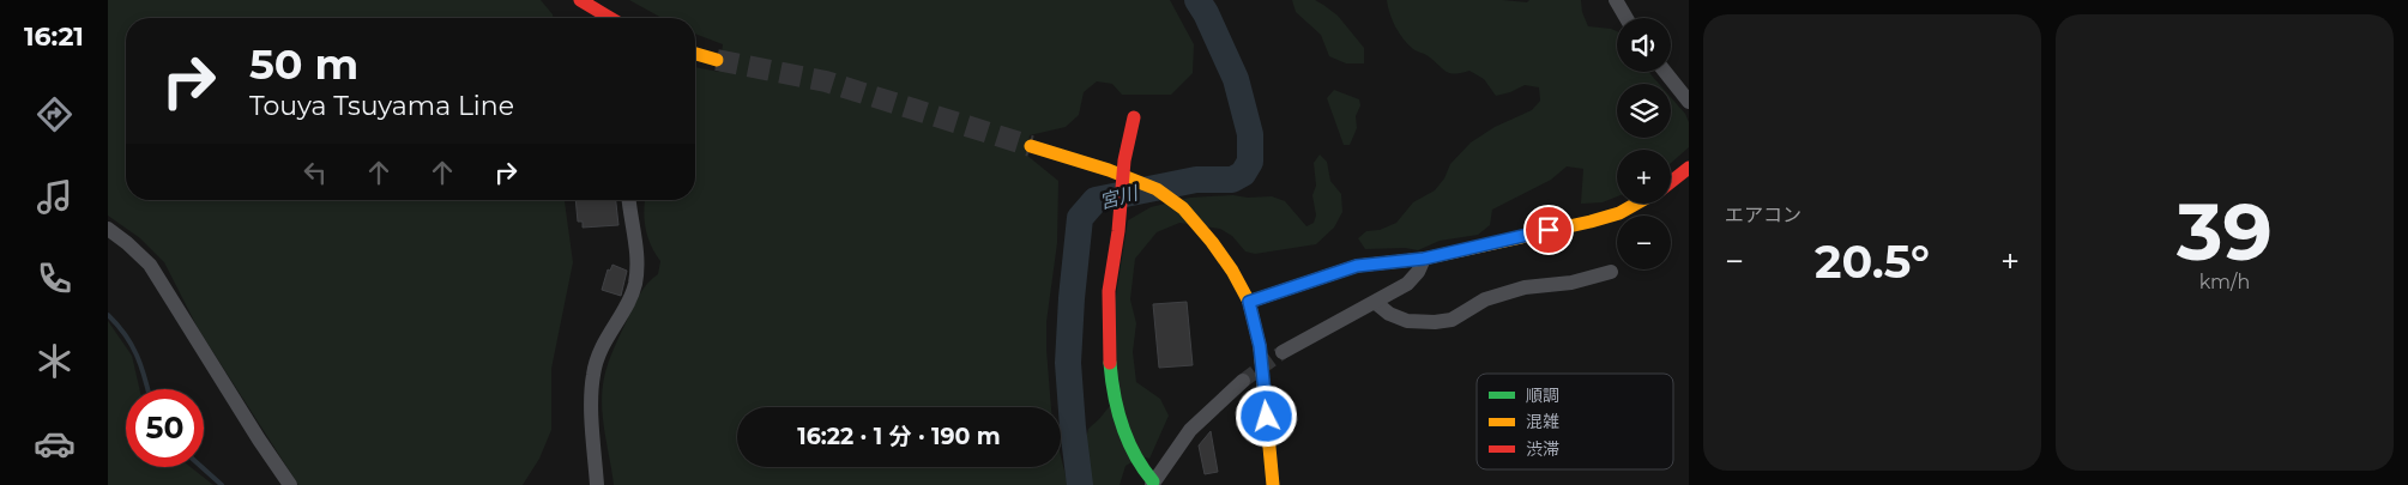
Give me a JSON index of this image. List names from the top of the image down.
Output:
{
  "water": ["宮川"],
  "legend": ["順調", "混雑", "渋滞"],
  "page": {
    "tabs": "16:21",
    "tile": [
      "エアコン",
      ["39", "km/h"]
    ],
    "map_buttons": ["+", "−"],
    "turn": ["50 m", "Touya Tsuyama Line"],
    "heat": ["−", "20.5°", "+"],
    "limit": "50",
    "trip": "16:22 · 1 分 · 190 m"
  }
}
